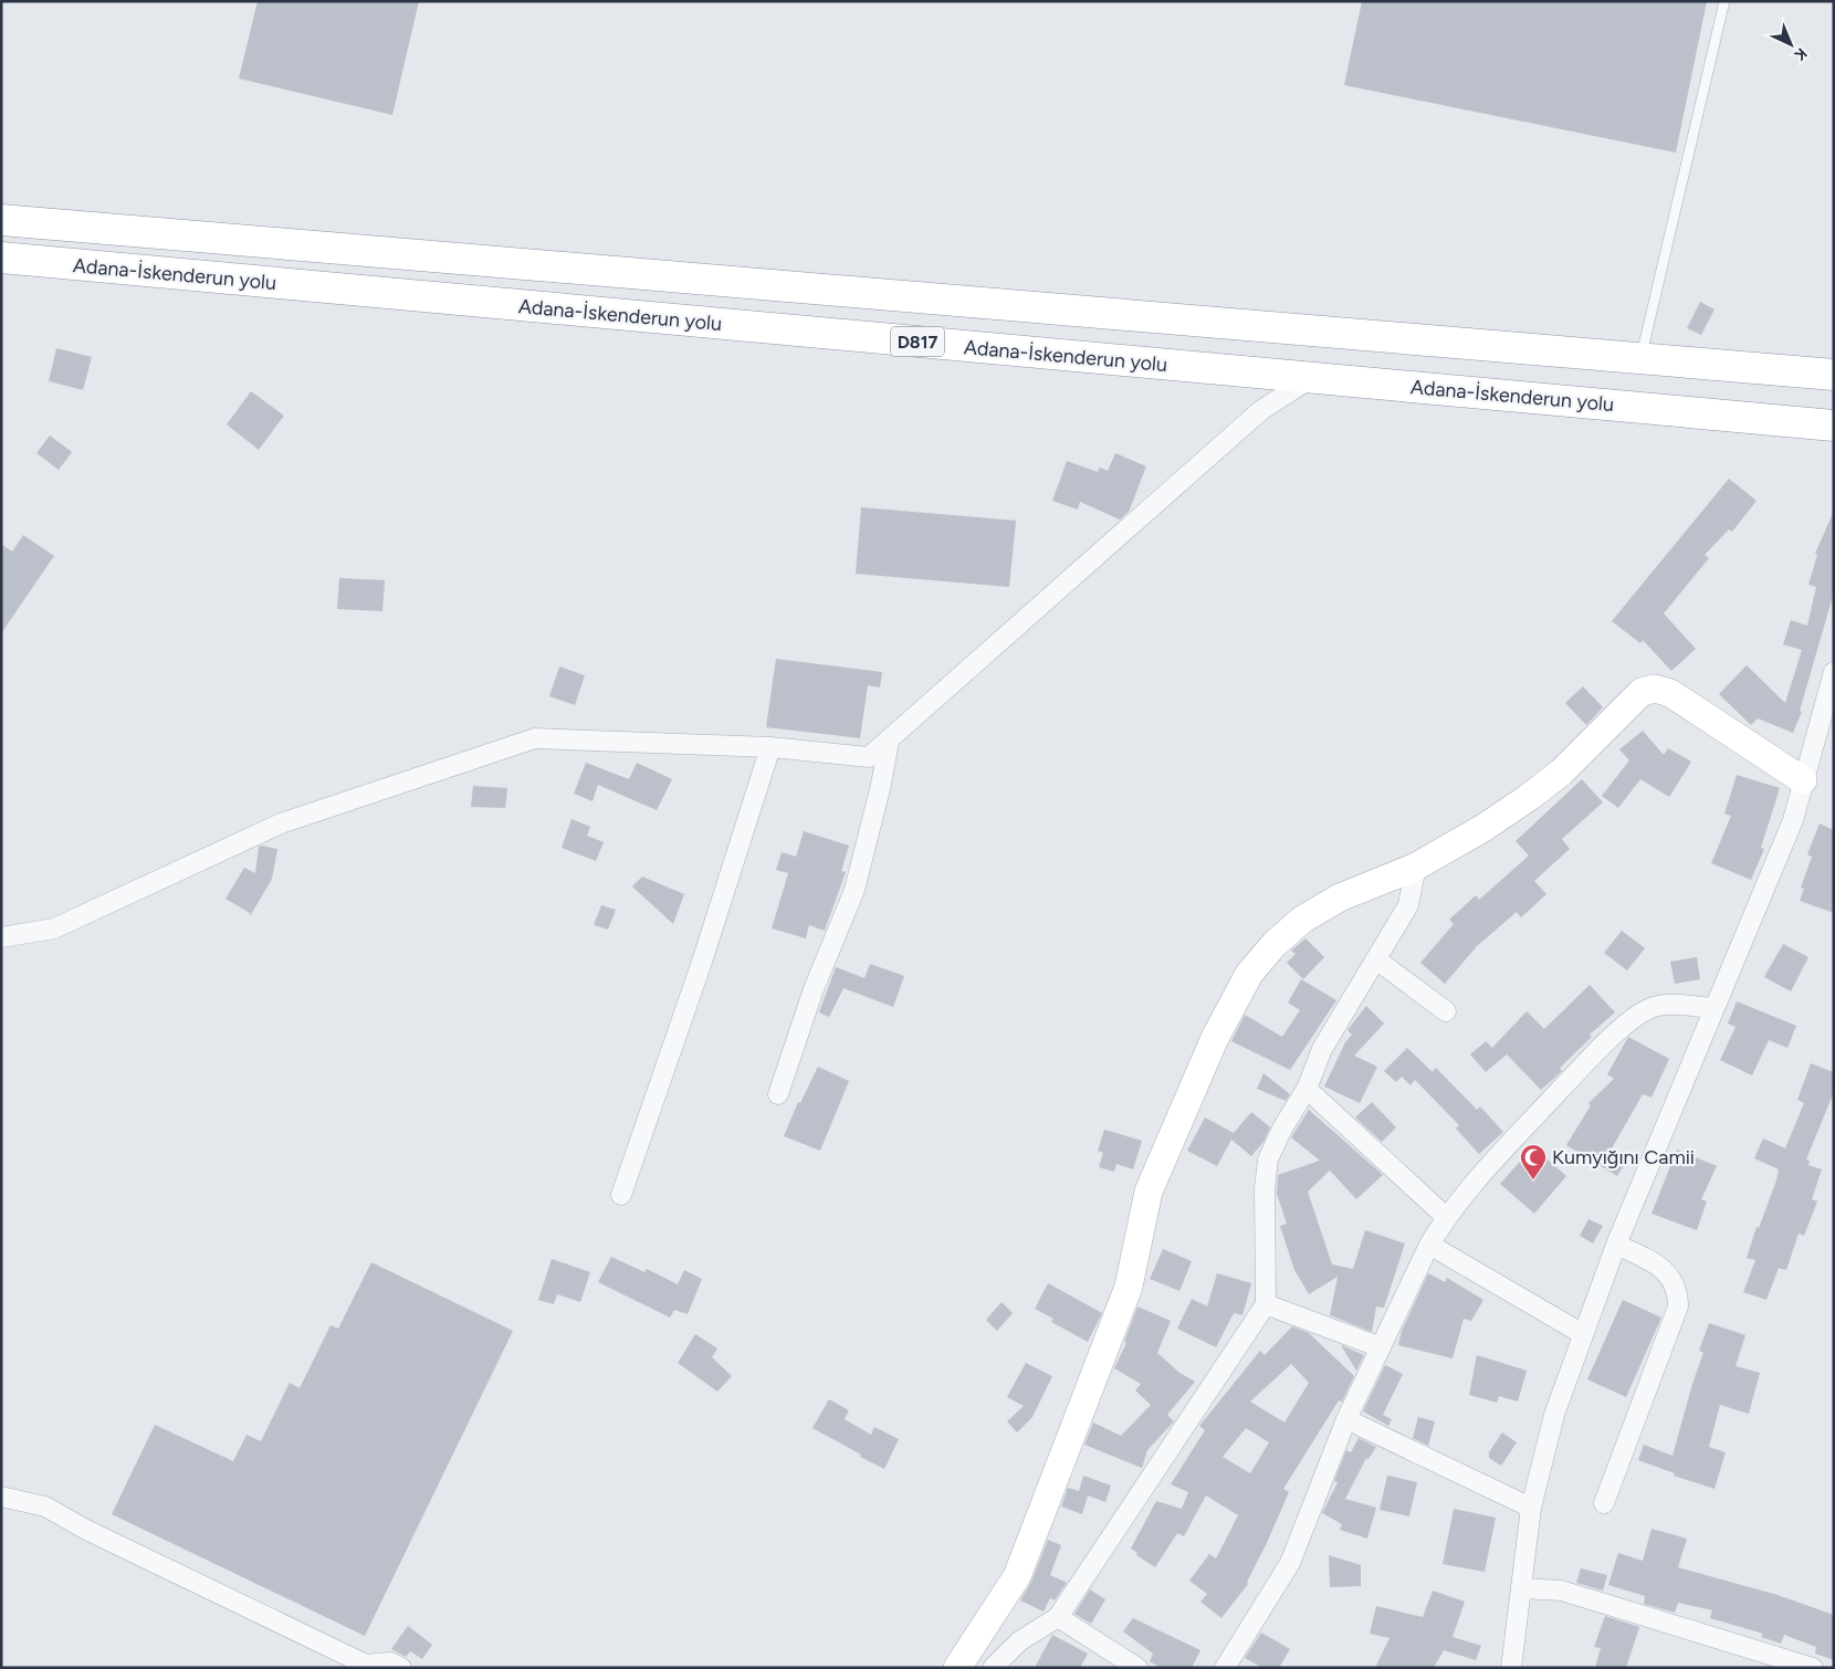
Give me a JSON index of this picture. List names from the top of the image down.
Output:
{
  "streets": {
    "highway": ["Adana-İskenderun yolu", "D817"]
  },
  "places": {
    "mosque": ["Kumyığını Camii"]
  },
  "north": "bottom right"
}
